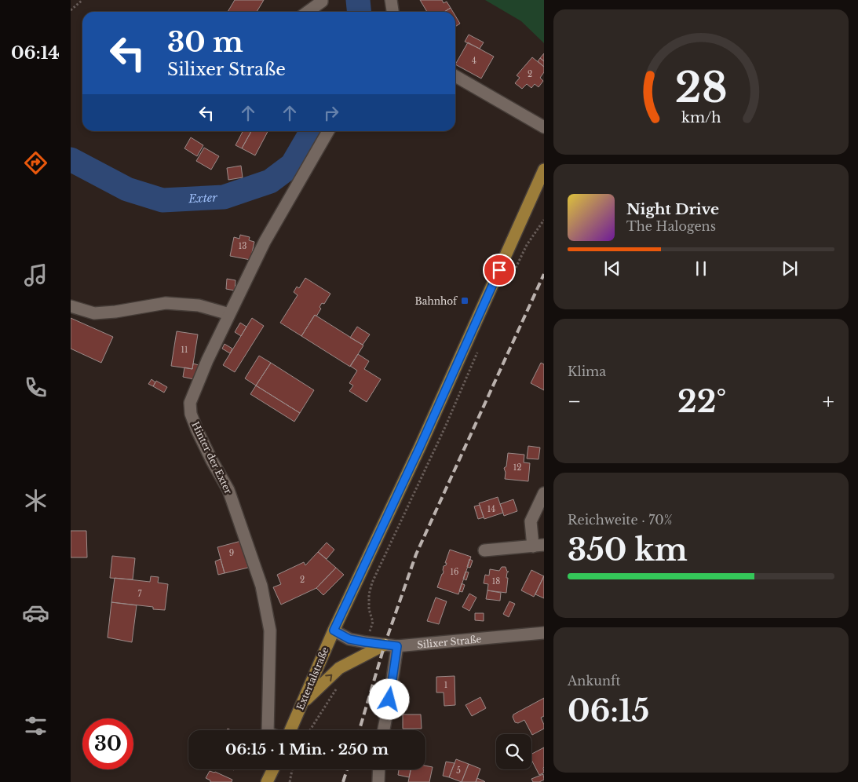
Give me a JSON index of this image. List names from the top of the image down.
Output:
{
  "streets": {
    "main road": ["Extertalstraße"],
    "street": ["Hinter der Exter", "Silixer Straße"]
  },
  "crossings": [
    ["Silixer Straße", "Extertalstraße"]
  ],
  "water": ["Exter"],
  "places": {
    "transit": ["Bahnhof"]
  },
  "house_numbers": [
    "4",
    "2",
    "13",
    "11",
    "12",
    "14",
    "9",
    "16",
    "2",
    "18",
    "7",
    "1",
    "5"
  ],
  "page": {
    "tabs": "06:14",
    "turn": ["30 m", "Silixer Straße"],
    "song": ["Night Drive", "The Halogens"],
    "tile": [
      "Klima",
      ["Reichweite · 70%", "350 km"],
      ["Ankunft", "06:15"]
    ],
    "heat": ["−", "22°", "+"],
    "limit": "30",
    "trip": "06:15 · 1 Min. · 250 m",
    "gauge": ["28", "km/h"]
  }
}
